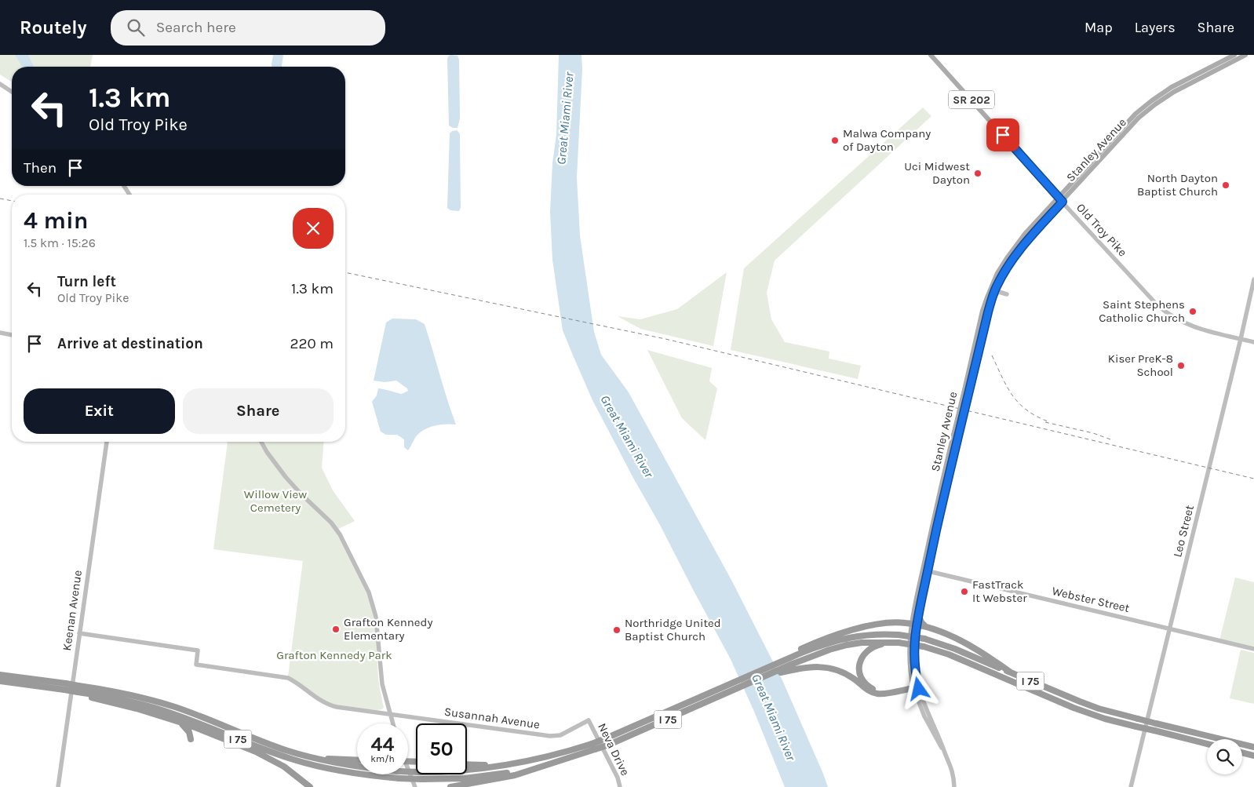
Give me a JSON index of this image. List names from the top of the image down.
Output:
{
  "streets": {
    "highway": ["I 75"],
    "main road": ["SR 202", "Stanley Avenue", "Old Troy Pike"],
    "street": [
      "Leo Street",
      "Webster Street",
      "Keenan Avenue",
      "Susannah Avenue",
      "Neva Drive"
    ]
  },
  "crossings": [
    ["Stanley Avenue", "Old Troy Pike"],
    ["Stanley Avenue", "Webster Street"],
    ["Old Troy Pike", "Leo Street"],
    ["Leo Street", "Webster Street"],
    ["Keenan Avenue", "Susannah Avenue"],
    ["Susannah Avenue", "Neva Drive"]
  ],
  "water": ["Great Miami River"],
  "parks": ["Willow View Cemetery", "Grafton Kennedy Park"],
  "places": [
    "Malwa Company of Dayton",
    "Uci Midwest Dayton",
    "North Dayton Baptist Church",
    "Saint Stephens Catholic Church",
    "Kiser PreK-8 School",
    "FastTrack It Webster",
    "Grafton Kennedy Elementary",
    "Northridge United Baptist Church"
  ],
  "page": {
    "header": "Routely",
    "search": "Search here",
    "nav": ["Map", "Layers", "Share"],
    "turn": ["1.3 km", "Old Troy Pike"],
    "then": "Then",
    "heading": ["4 min", "1.5 km · 15:26"],
    "list": [
      {
        "name": "Turn left",
        "note": "Old Troy Pike",
        "value": "1.3 km"
      },
      {
        "name": "Arrive at destination",
        "value": "220 m"
      }
    ],
    "buttons": ["Exit", "Share"],
    "speed": "44 km/h",
    "limit": "50"
  }
}
